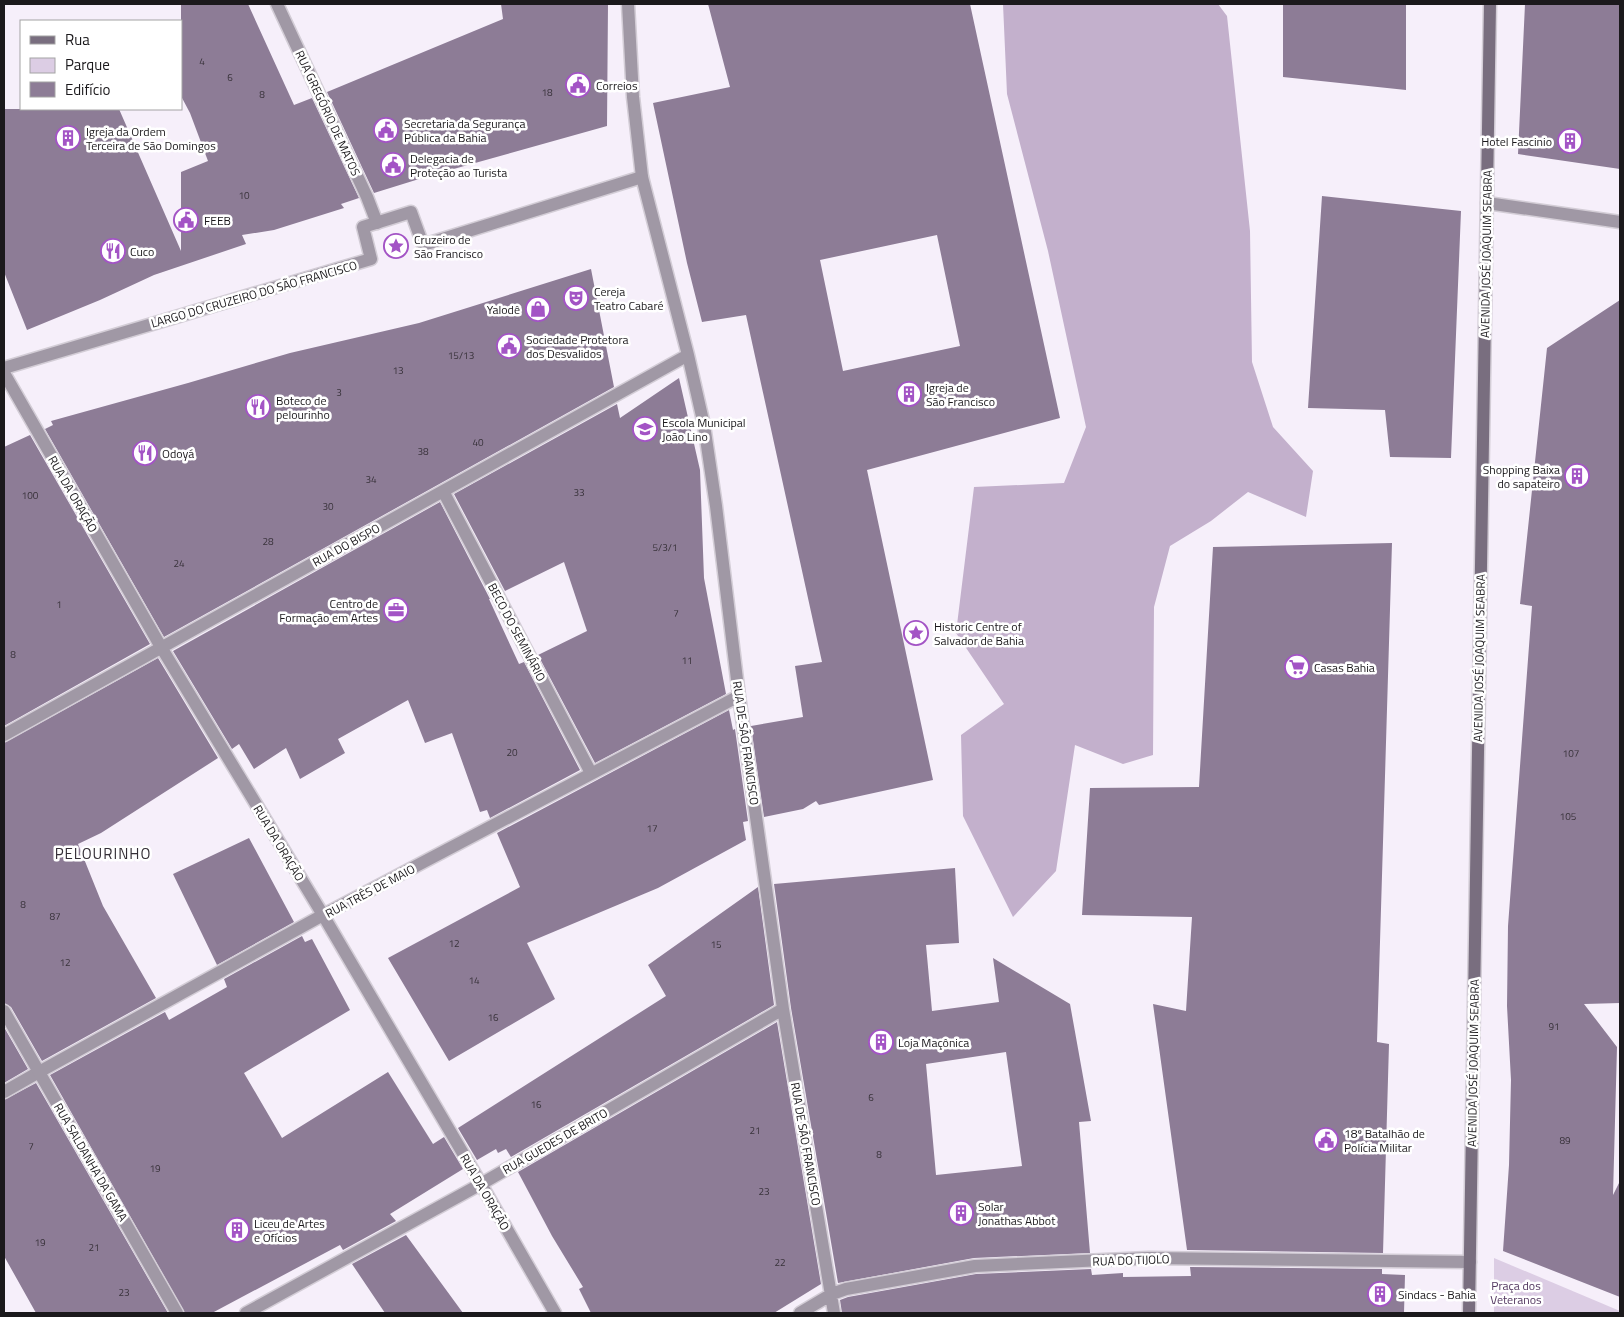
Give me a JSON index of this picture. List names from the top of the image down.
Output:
{
  "streets": {
    "main road": ["AVENIDA JOSÉ JOAQUIM SEABRA"],
    "street": [
      "RUA GREGÓRIO DE MATOS",
      "LARGO DO CRUZEIRO DO SÃO FRANCISCO",
      "RUA DA ORAÇÃO",
      "RUA DO BISPO",
      "BECO DO SEMINÁRIO",
      "RUA DE SÃO FRANCISCO",
      "RUA TRÊS DE MAIO",
      "RUA GUEDES DE BRITO",
      "RUA SALDANHA DA GAMA",
      "RUA DO TIJOLO"
    ]
  },
  "crossings": [
    ["RUA GREGÓRIO DE MATOS", "LARGO DO CRUZEIRO DO SÃO FRANCISCO"],
    ["AVENIDA JOSÉ JOAQUIM SEABRA", "RUA DO TIJOLO"],
    ["RUA DA ORAÇÃO", "RUA DO BISPO"],
    ["RUA DA ORAÇÃO", "RUA TRÊS DE MAIO"],
    ["RUA DA ORAÇÃO", "RUA GUEDES DE BRITO"],
    ["RUA DO BISPO", "BECO DO SEMINÁRIO"],
    ["RUA DO BISPO", "RUA DE SÃO FRANCISCO"],
    ["BECO DO SEMINÁRIO", "RUA TRÊS DE MAIO"],
    ["RUA DE SÃO FRANCISCO", "RUA TRÊS DE MAIO"],
    ["RUA DE SÃO FRANCISCO", "RUA GUEDES DE BRITO"],
    ["RUA DE SÃO FRANCISCO", "RUA DO TIJOLO"],
    ["RUA TRÊS DE MAIO", "RUA SALDANHA DA GAMA"]
  ],
  "districts": ["PELOURINHO"],
  "parks": ["Praça dos Veteranos"],
  "places": {
    "public building": [
      "Correios",
      "Secretaria da Segurança Pública da Bahia",
      "Delegacia de Proteção ao Turista",
      "FEEB",
      "Sociedade Protetora dos Desvalidos",
      "18º Batalhão de Polícia Militar"
    ],
    "building": [
      "Igreja da Ordem Terceira de São Domingos",
      "Hotel Fascinio",
      "Igreja de São Francisco",
      "Shopping Baixa do sapateiro",
      "Loja Maçônica",
      "Solar Jonathas Abbot",
      "Liceu de Artes e Ofícios",
      "Sindacs - Bahia"
    ],
    "place": ["Cruzeiro de São Francisco", "Historic Centre of Salvador de Bahia"],
    "restaurant": ["Cuco", "Boteco de pelourinho", "Odoyá"],
    "theatre": ["Cereja Teatro Cabaré"],
    "shop": ["Yalodê"],
    "school or university": ["Escola Municipal João Lino"],
    "office": ["Centro de Formação em Artes"],
    "supermarket": ["Casas Bahia"]
  },
  "house_numbers": [
    "4",
    "6",
    "18",
    "8",
    "10",
    "15/13",
    "13",
    "3",
    "40",
    "38",
    "34",
    "33",
    "100",
    "30",
    "28",
    "5/3/1",
    "24",
    "1",
    "7",
    "8",
    "11",
    "20",
    "107",
    "105",
    "17",
    "8",
    "87",
    "12",
    "15",
    "12",
    "14",
    "16",
    "91",
    "6",
    "16",
    "21",
    "89",
    "7",
    "8",
    "19",
    "23",
    "19",
    "21",
    "22",
    "23"
  ],
  "legend": ["Rua", "Parque", "Edifício"]
}
